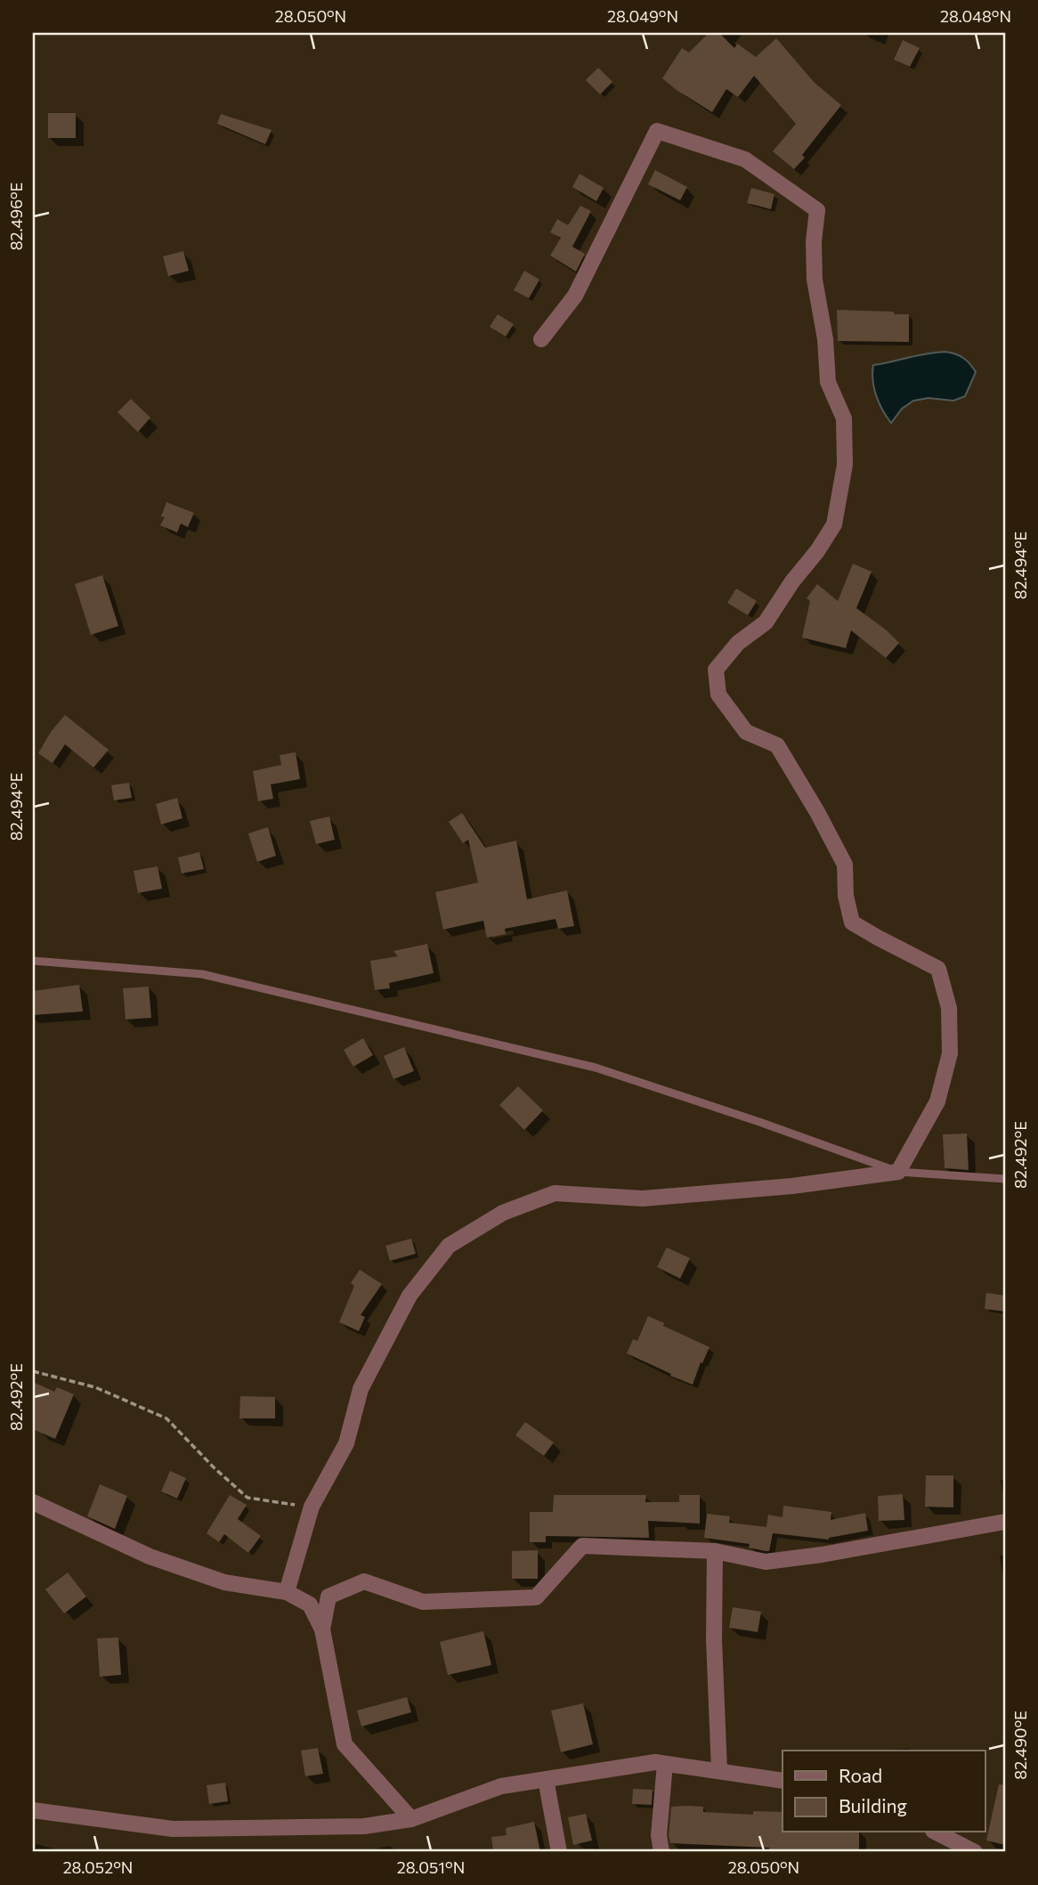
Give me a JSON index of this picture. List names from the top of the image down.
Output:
{
  "legend": ["Road", "Building"],
  "coordinates": [
    "28.050°N",
    "28.049°N",
    "28.048°N",
    "82.496°E",
    "82.494°E",
    "82.492°E",
    "82.490°E",
    "28.052°N",
    "28.051°N"
  ]
}
